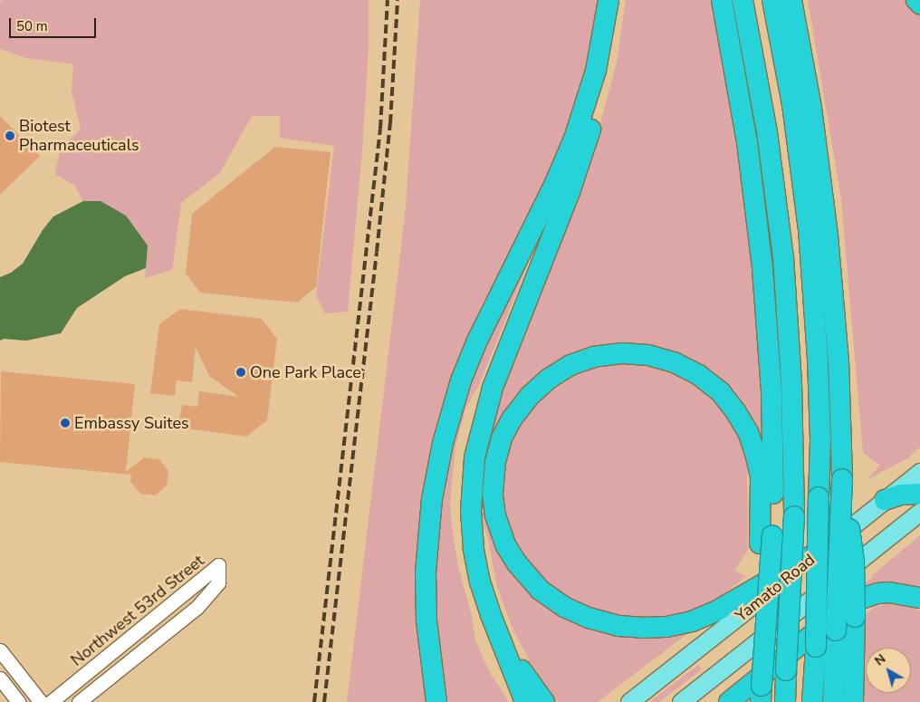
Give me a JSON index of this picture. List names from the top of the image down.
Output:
{
  "streets": {
    "main road": ["Yamato Road"],
    "street": ["Northwest 53rd Street"]
  },
  "places": ["Biotest Pharmaceuticals", "One Park Place", "Embassy Suites"],
  "scale_bar": "50 m",
  "north": "top left"
}
